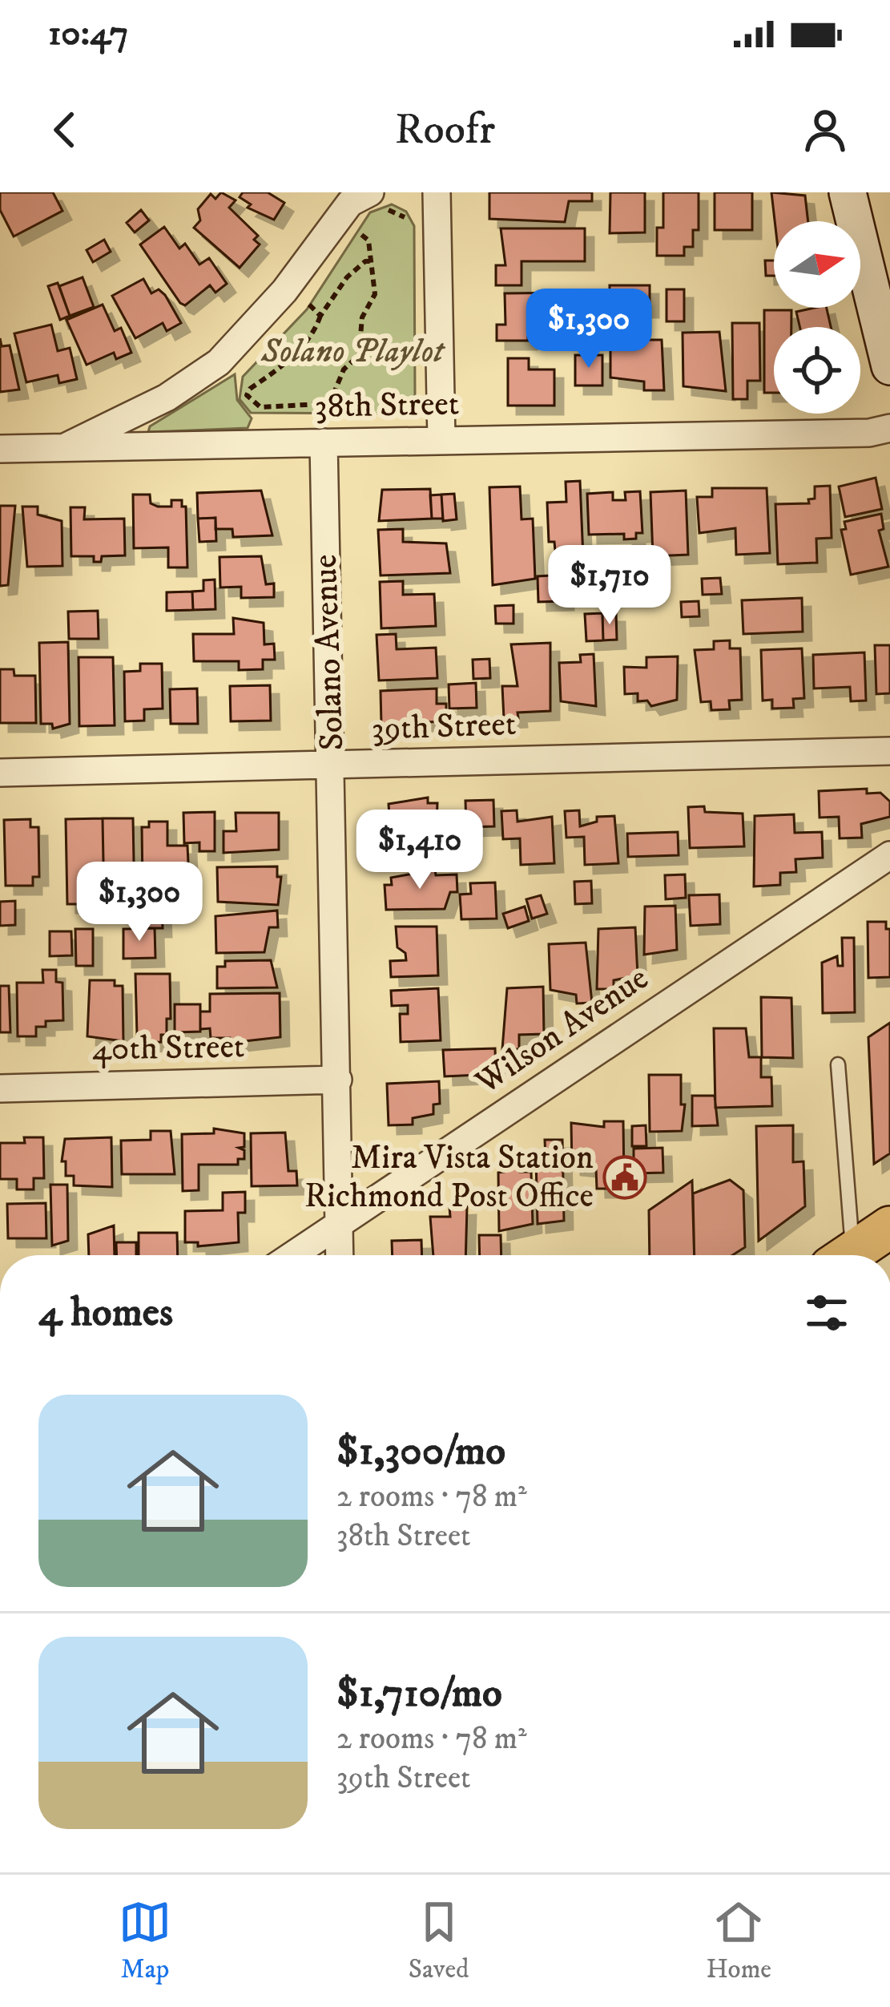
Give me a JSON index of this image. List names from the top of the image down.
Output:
{
  "streets": {
    "street": [
      "38th Street",
      "Solano Avenue",
      "39th Street",
      "Wilson Avenue",
      "40th Street"
    ]
  },
  "crossings": [
    ["38th Street", "Solano Avenue"],
    ["Solano Avenue", "39th Street"],
    ["Solano Avenue", "Wilson Avenue"],
    ["Solano Avenue", "40th Street"]
  ],
  "parks": ["Solano Playlot"],
  "places": {
    "public building": ["Mira Vista Station Richmond Post Office"]
  },
  "north": "right",
  "page": {
    "status": "10:47",
    "header": "Roofr",
    "price": [
      "$1,300",
      "$1,710",
      "$1,410",
      "$1,300"
    ],
    "heading": "4 homes",
    "list": [
      {
        "name": "$1,300/mo",
        "note": "2 rooms · 78 m² · 38th Street"
      },
      {
        "name": "$1,710/mo",
        "note": "2 rooms · 78 m² · 39th Street"
      }
    ],
    "tabs": ["Map", "Saved", "Home"]
  }
}
